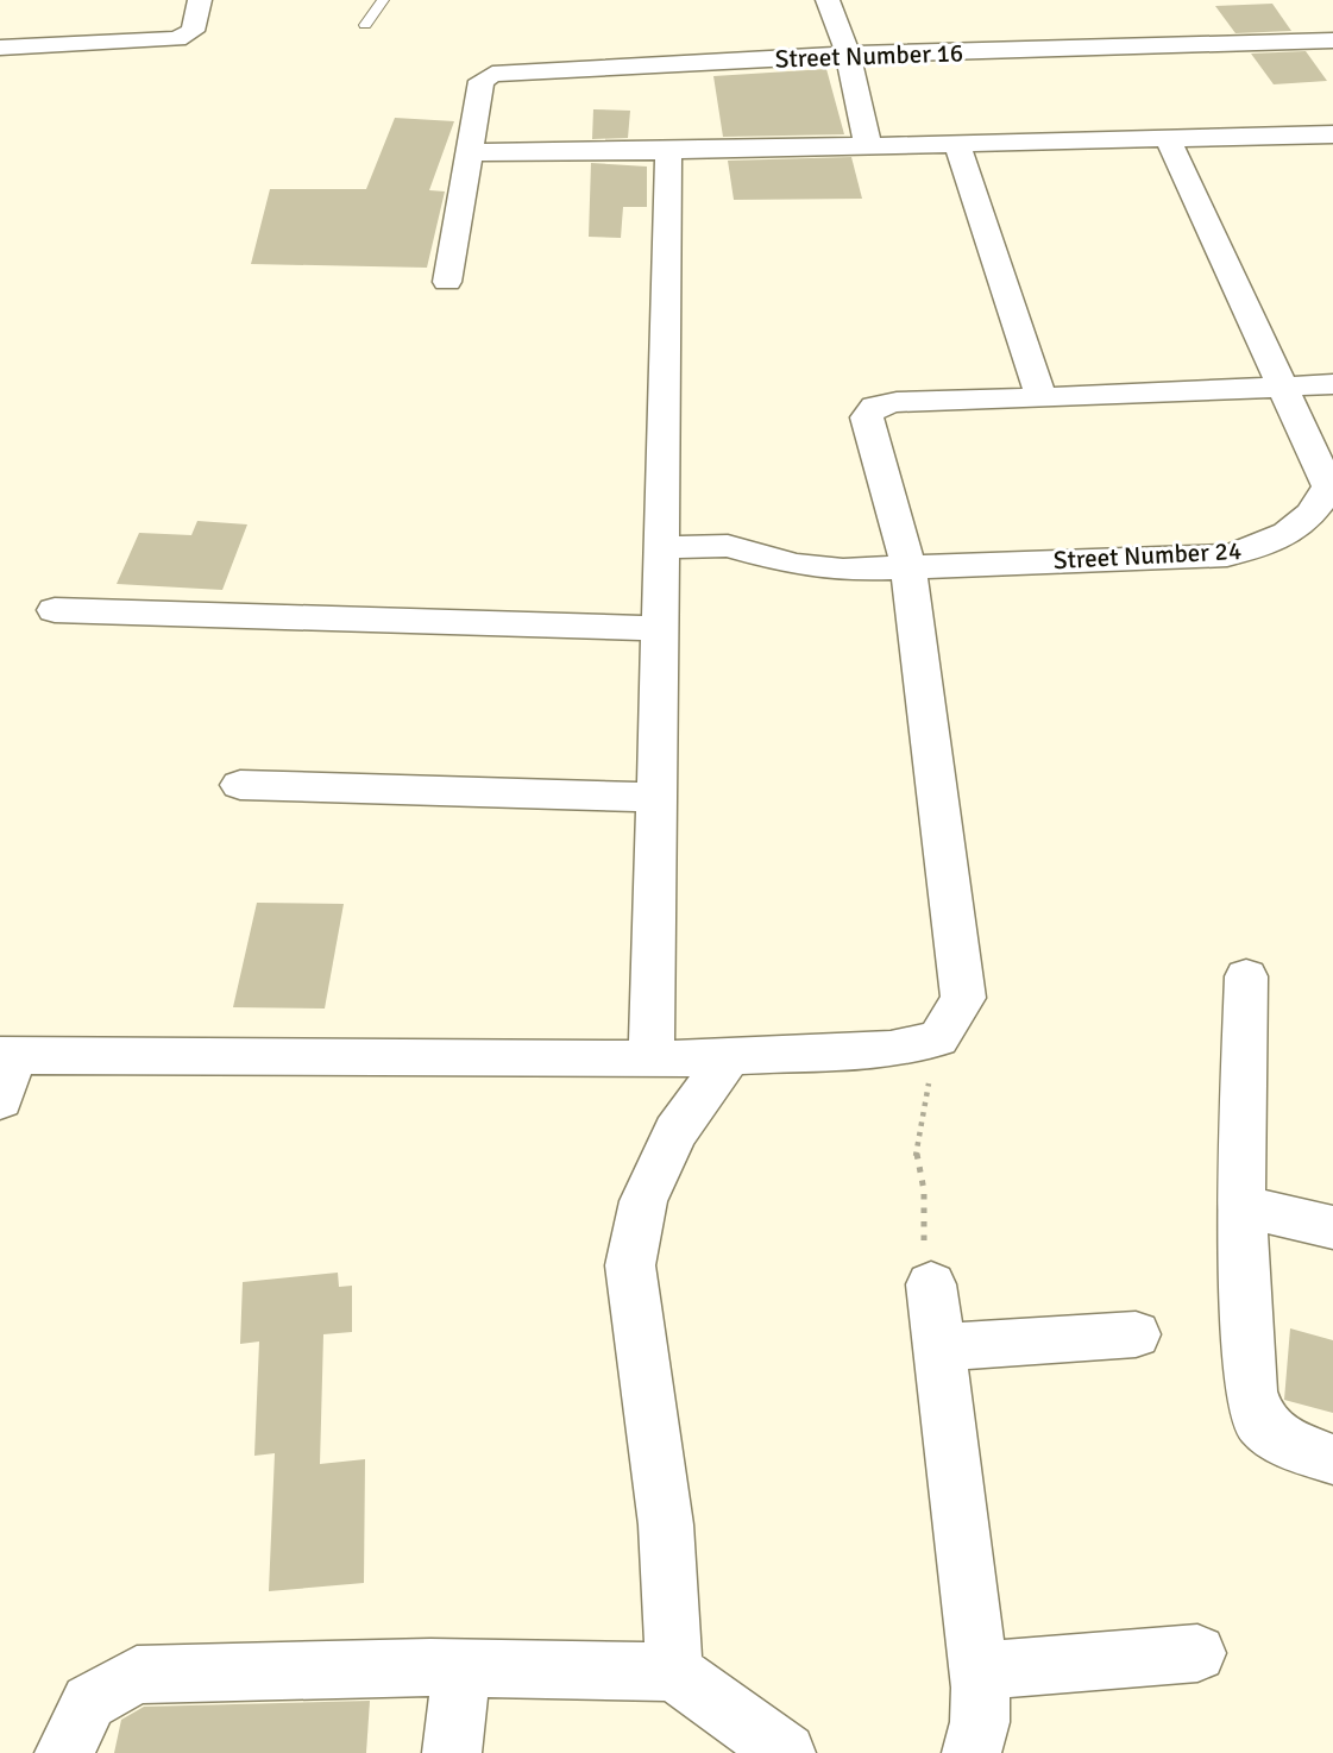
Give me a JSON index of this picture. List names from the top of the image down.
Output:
{
  "streets": {
    "street": ["Street Number 16", "Street Number 24"]
  }
}
